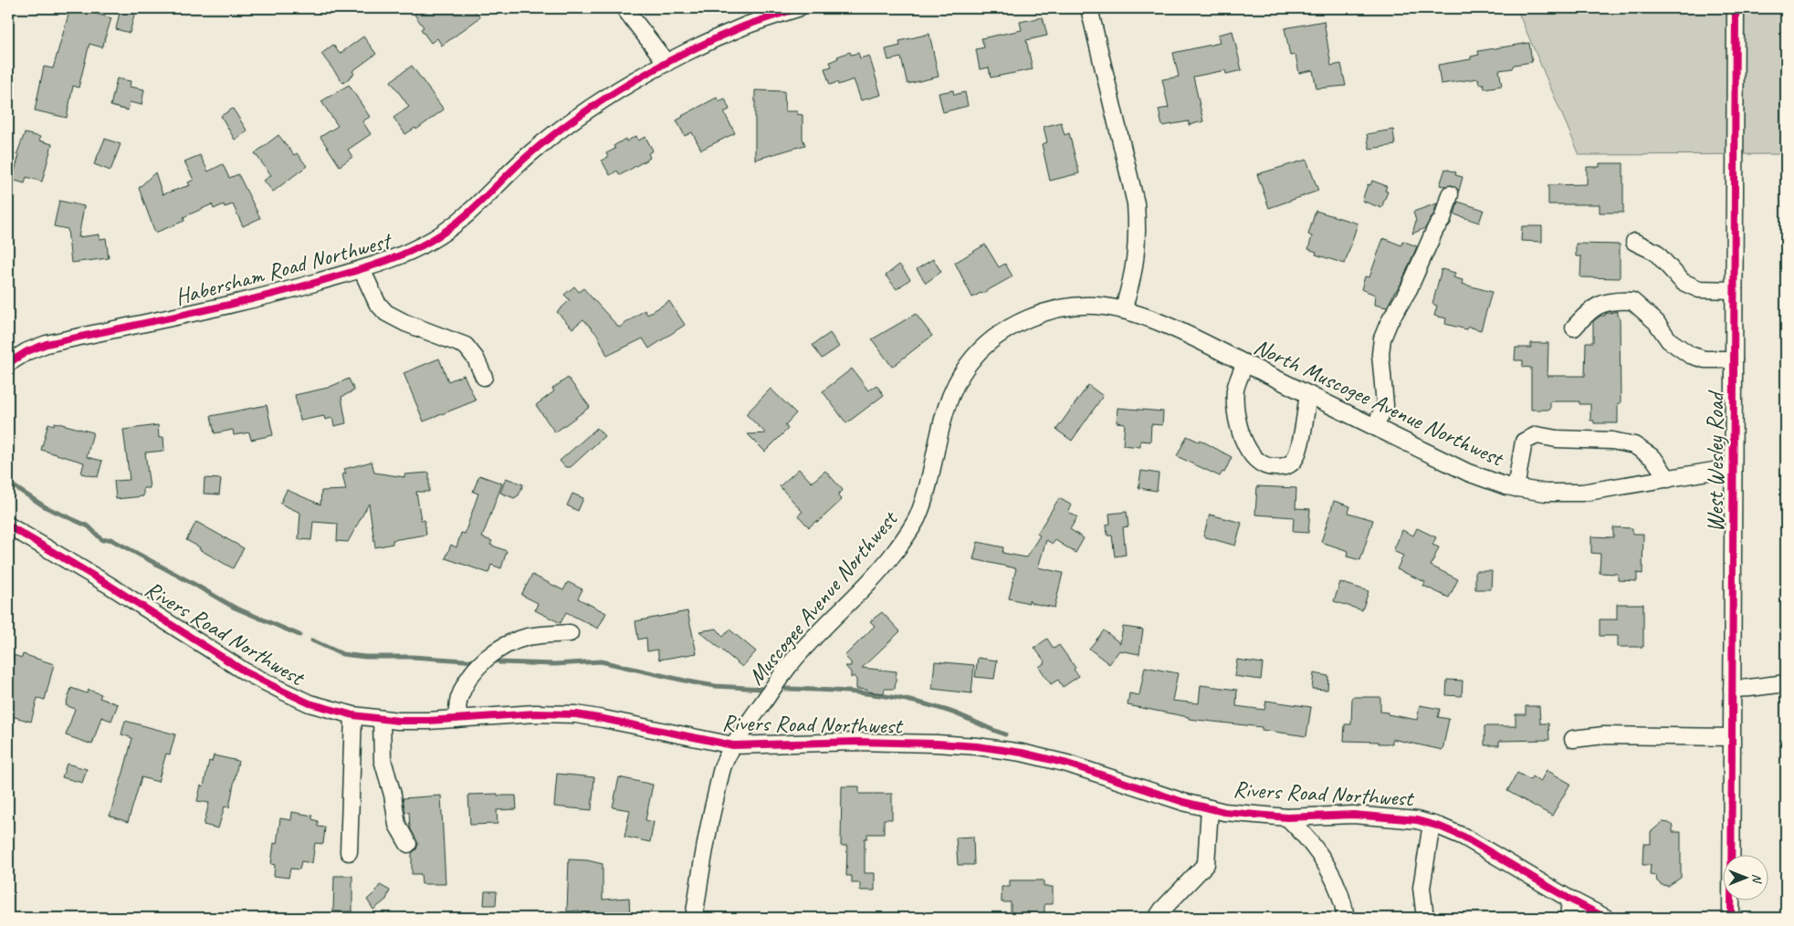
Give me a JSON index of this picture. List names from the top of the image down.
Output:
{
  "streets": {
    "street": [
      "Habersham Road Northwest",
      "North Muscogee Avenue Northwest",
      "West Wesley Road",
      "Muscogee Avenue Northwest",
      "Rivers Road Northwest"
    ]
  },
  "crossings": [
    ["North Muscogee Avenue Northwest", "West Wesley Road"],
    ["North Muscogee Avenue Northwest", "Muscogee Avenue Northwest"],
    ["Muscogee Avenue Northwest", "Rivers Road Northwest"]
  ],
  "north": "right"
}
